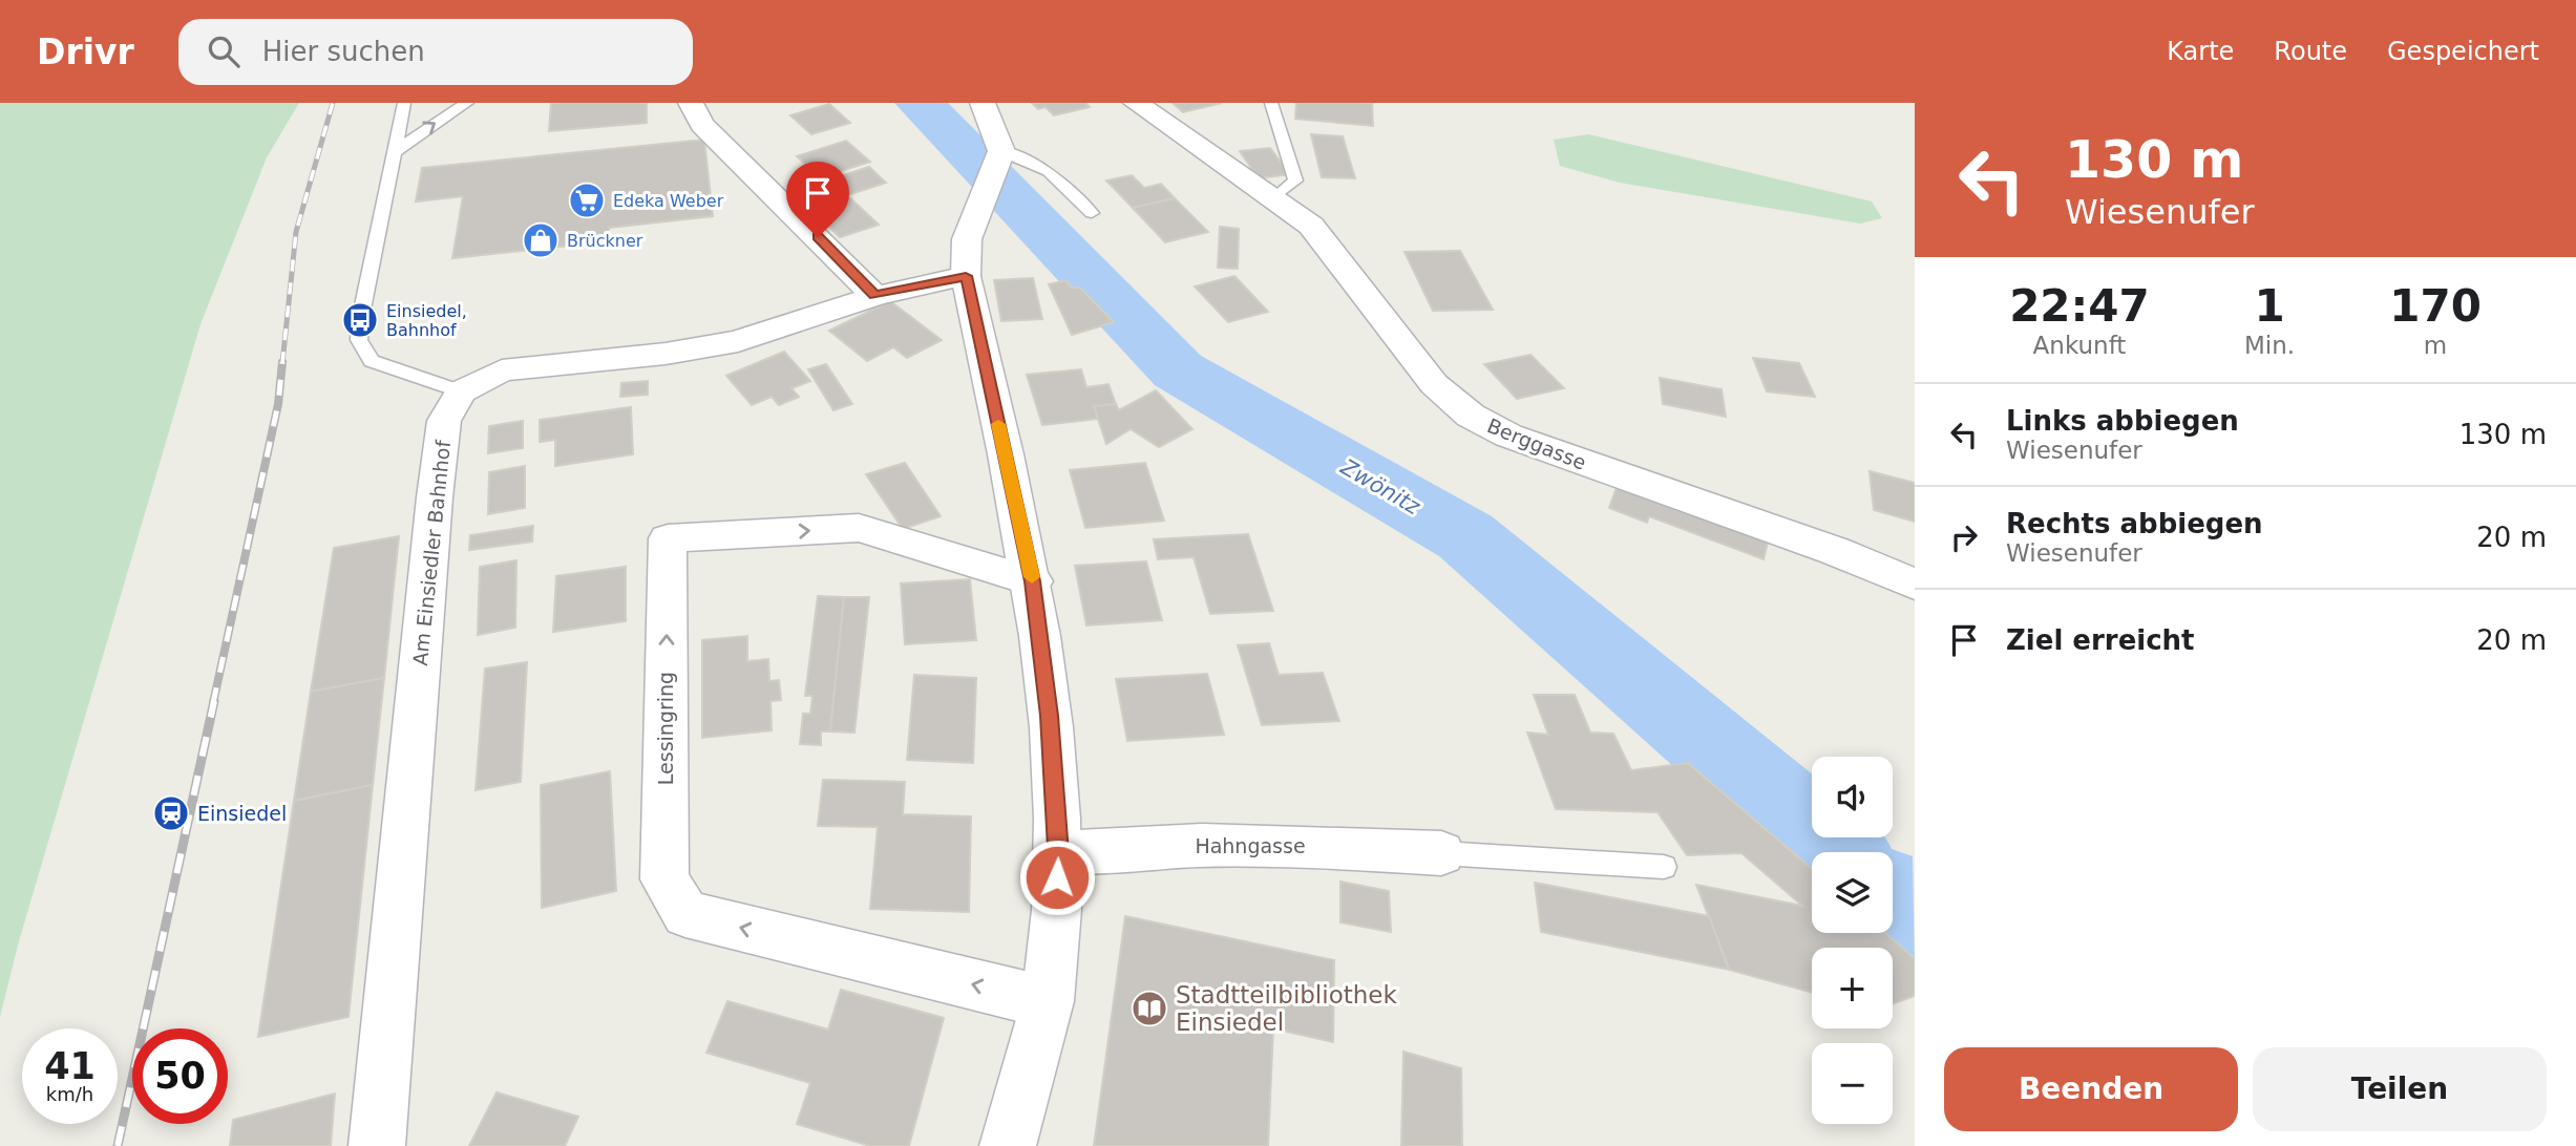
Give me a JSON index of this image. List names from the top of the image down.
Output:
{
  "streets": {
    "street": [
      "Berggasse",
      "Am Einsiedler Bahnhof",
      "Lessingring",
      "Hahngasse"
    ]
  },
  "water": ["Zwönitz"],
  "places": {
    "supermarket": ["Edeka Weber"],
    "shop": ["Brückner"],
    "bus stop": ["Einsiedel, Bahnhof"],
    "station": ["Einsiedel"],
    "library": ["Stadtteilbibliothek Einsiedel"]
  },
  "page": {
    "header": "Drivr",
    "search": "Hier suchen",
    "nav": ["Karte", "Route", "Gespeichert"],
    "turn": ["130 m", "Wiesenufer"],
    "eta": [
      "22:47",
      "Ankunft",
      "1",
      "Min.",
      "170",
      "m"
    ],
    "list": [
      {
        "name": "Links abbiegen",
        "note": "Wiesenufer",
        "value": "130 m"
      },
      {
        "name": "Rechts abbiegen",
        "note": "Wiesenufer",
        "value": "20 m"
      },
      {
        "name": "Ziel erreicht",
        "value": "20 m"
      }
    ],
    "map_buttons": ["+", "−"],
    "speed": "41 km/h",
    "limit": "50",
    "buttons": ["Beenden", "Teilen"]
  }
}
